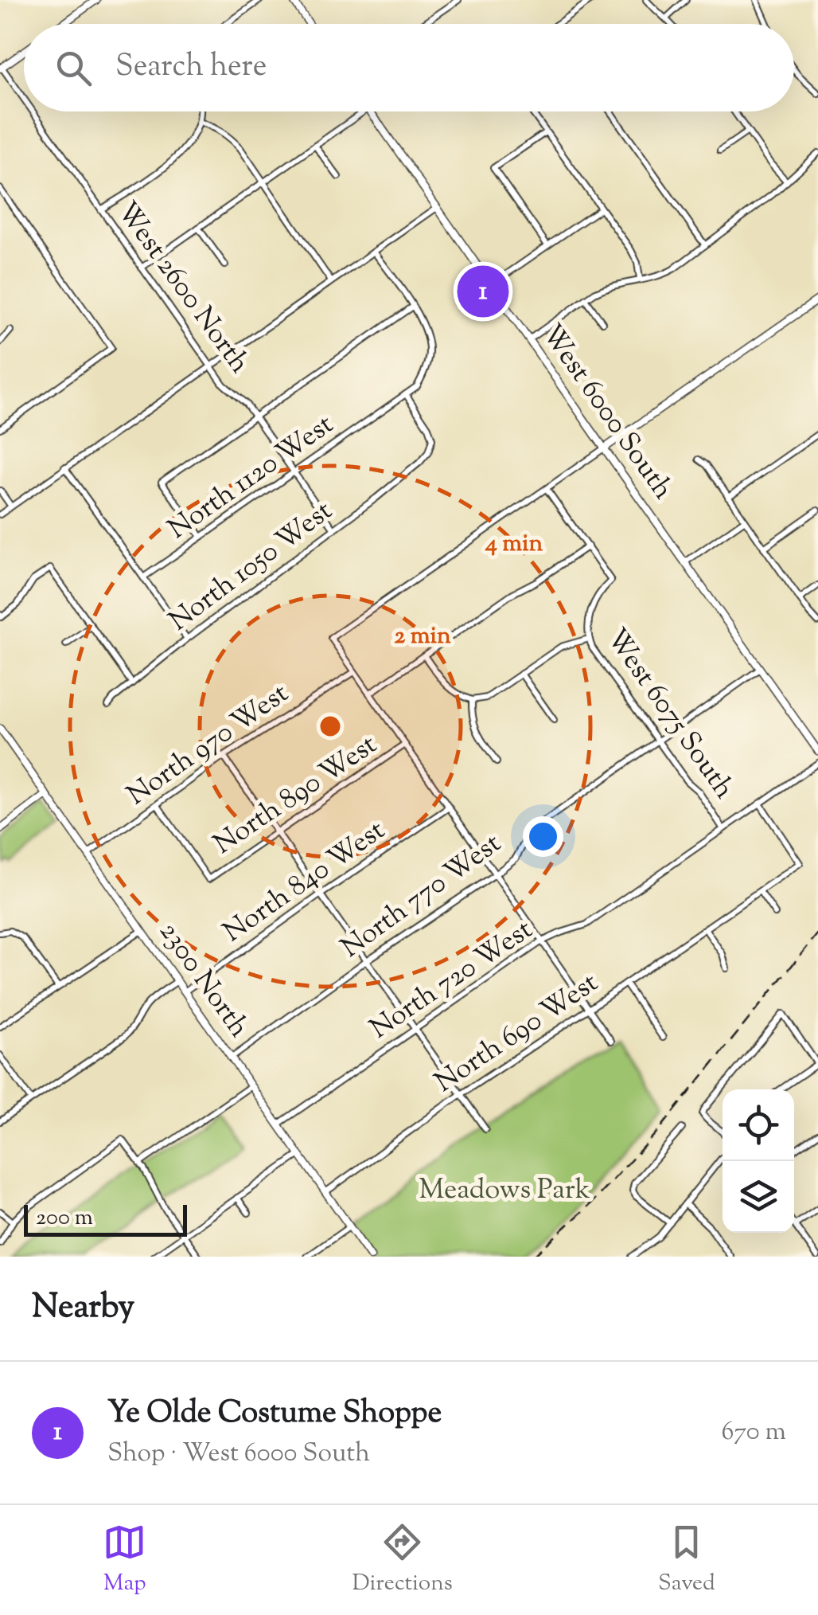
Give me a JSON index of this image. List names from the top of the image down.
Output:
{
  "streets": {
    "street": [
      "West 2600 North",
      "West 6000 South",
      "North 1120 West",
      "North 1050 West",
      "West 6075 South",
      "North 970 West",
      "North 890 West",
      "North 840 West",
      "North 770 West",
      "2300 North",
      "North 720 West",
      "North 690 West"
    ]
  },
  "crossings": [
    ["West 2600 North", "North 1120 West"],
    ["West 2600 North", "North 1050 West"],
    ["West 6000 South", "North 770 West"],
    ["North 1120 West", "North 1050 West"],
    ["West 6075 South", "North 770 West"],
    ["West 6075 South", "North 720 West"],
    ["North 970 West", "North 890 West"],
    ["North 970 West", "2300 North"],
    ["North 840 West", "2300 North"],
    ["North 770 West", "2300 North"],
    ["2300 North", "North 720 West"],
    ["2300 North", "North 690 West"],
    ["North 720 West", "North 690 West"]
  ],
  "parks": ["Meadows Park"],
  "scale_bar": "200 m",
  "page": {
    "search": "Search here",
    "pins": "1",
    "scale": "200 m",
    "heading": "Nearby",
    "list": [
      {
        "mark": "1",
        "name": "Ye Olde Costume Shoppe",
        "note": "Shop · West 6000 South",
        "value": "670 m"
      }
    ],
    "nav": ["Map", "Directions", "Saved"]
  },
  "rings": ["4 min", "2 min"]
}
